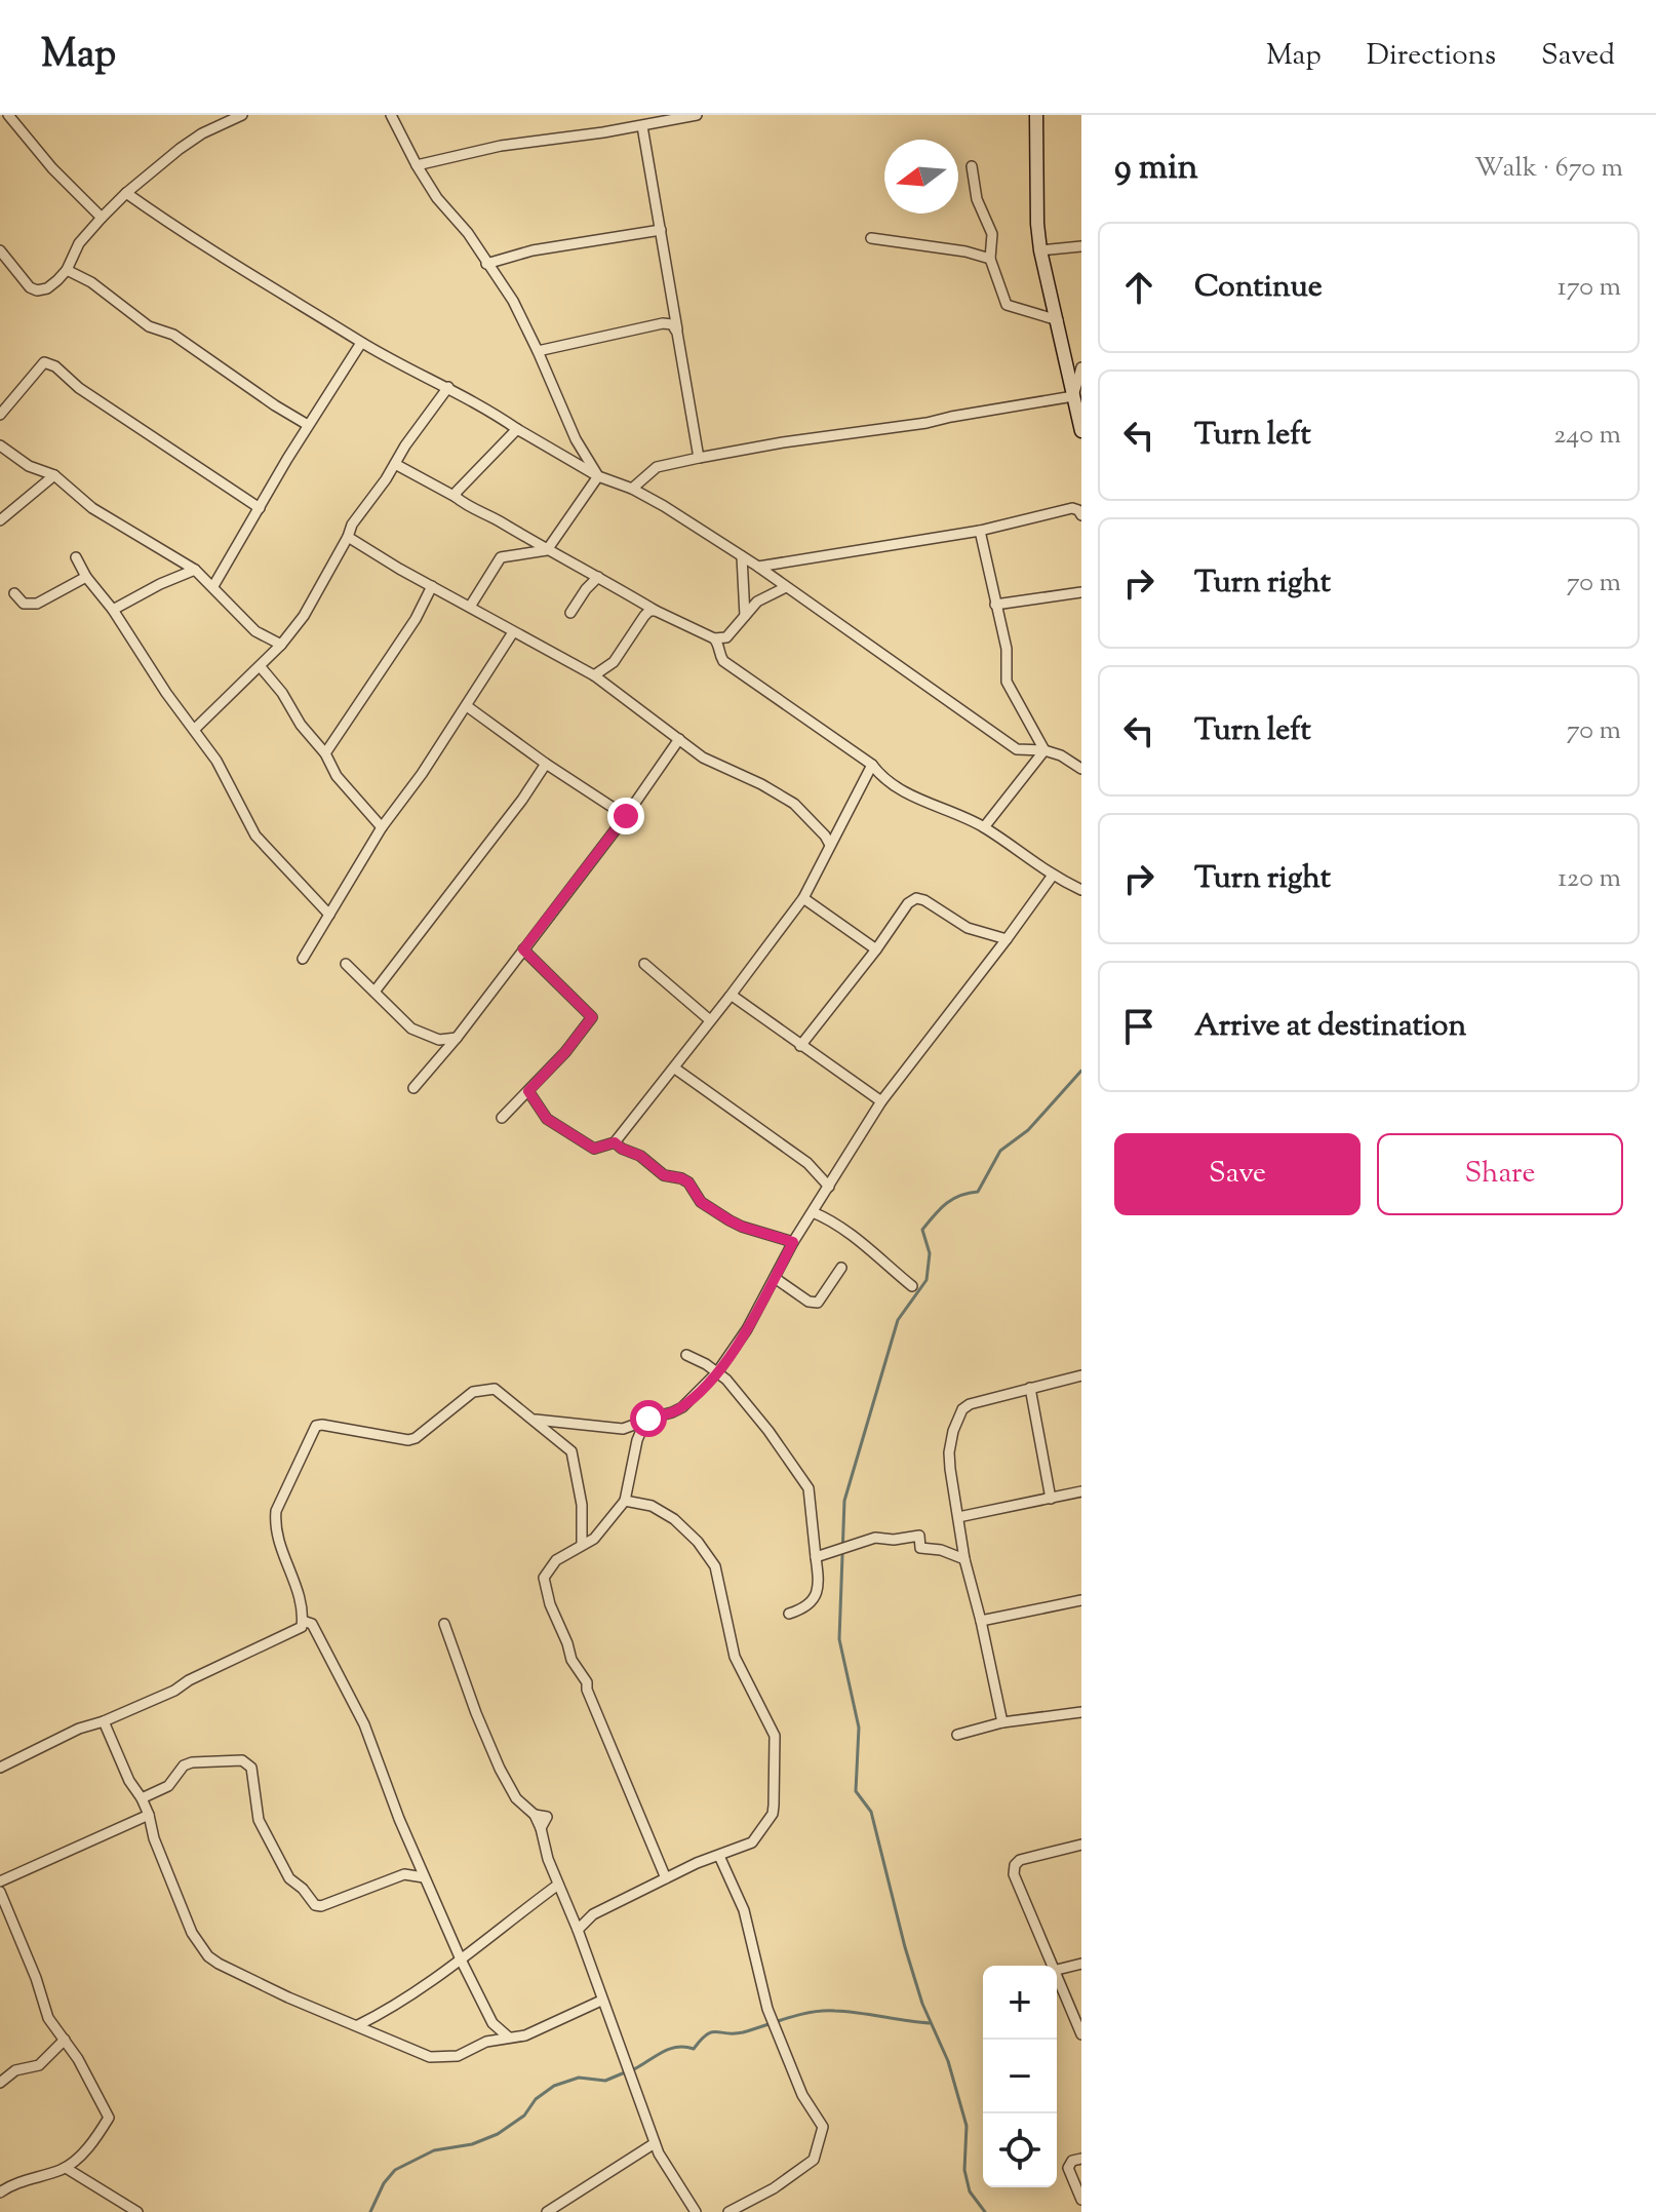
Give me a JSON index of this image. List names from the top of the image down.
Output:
{
  "north": "left",
  "page": {
    "header": "Map",
    "nav": ["Map", "Directions", "Saved"],
    "heading": ["9 min", "Walk · 670 m"],
    "list": [
      ["Continue", "170 m"],
      ["Turn left", "240 m"],
      ["Turn right", "70 m"],
      ["Turn left", "70 m"],
      ["Turn right", "120 m"],
      "Arrive at destination"
    ],
    "buttons": ["Save", "Share"],
    "map_buttons": ["+", "−"]
  }
}
